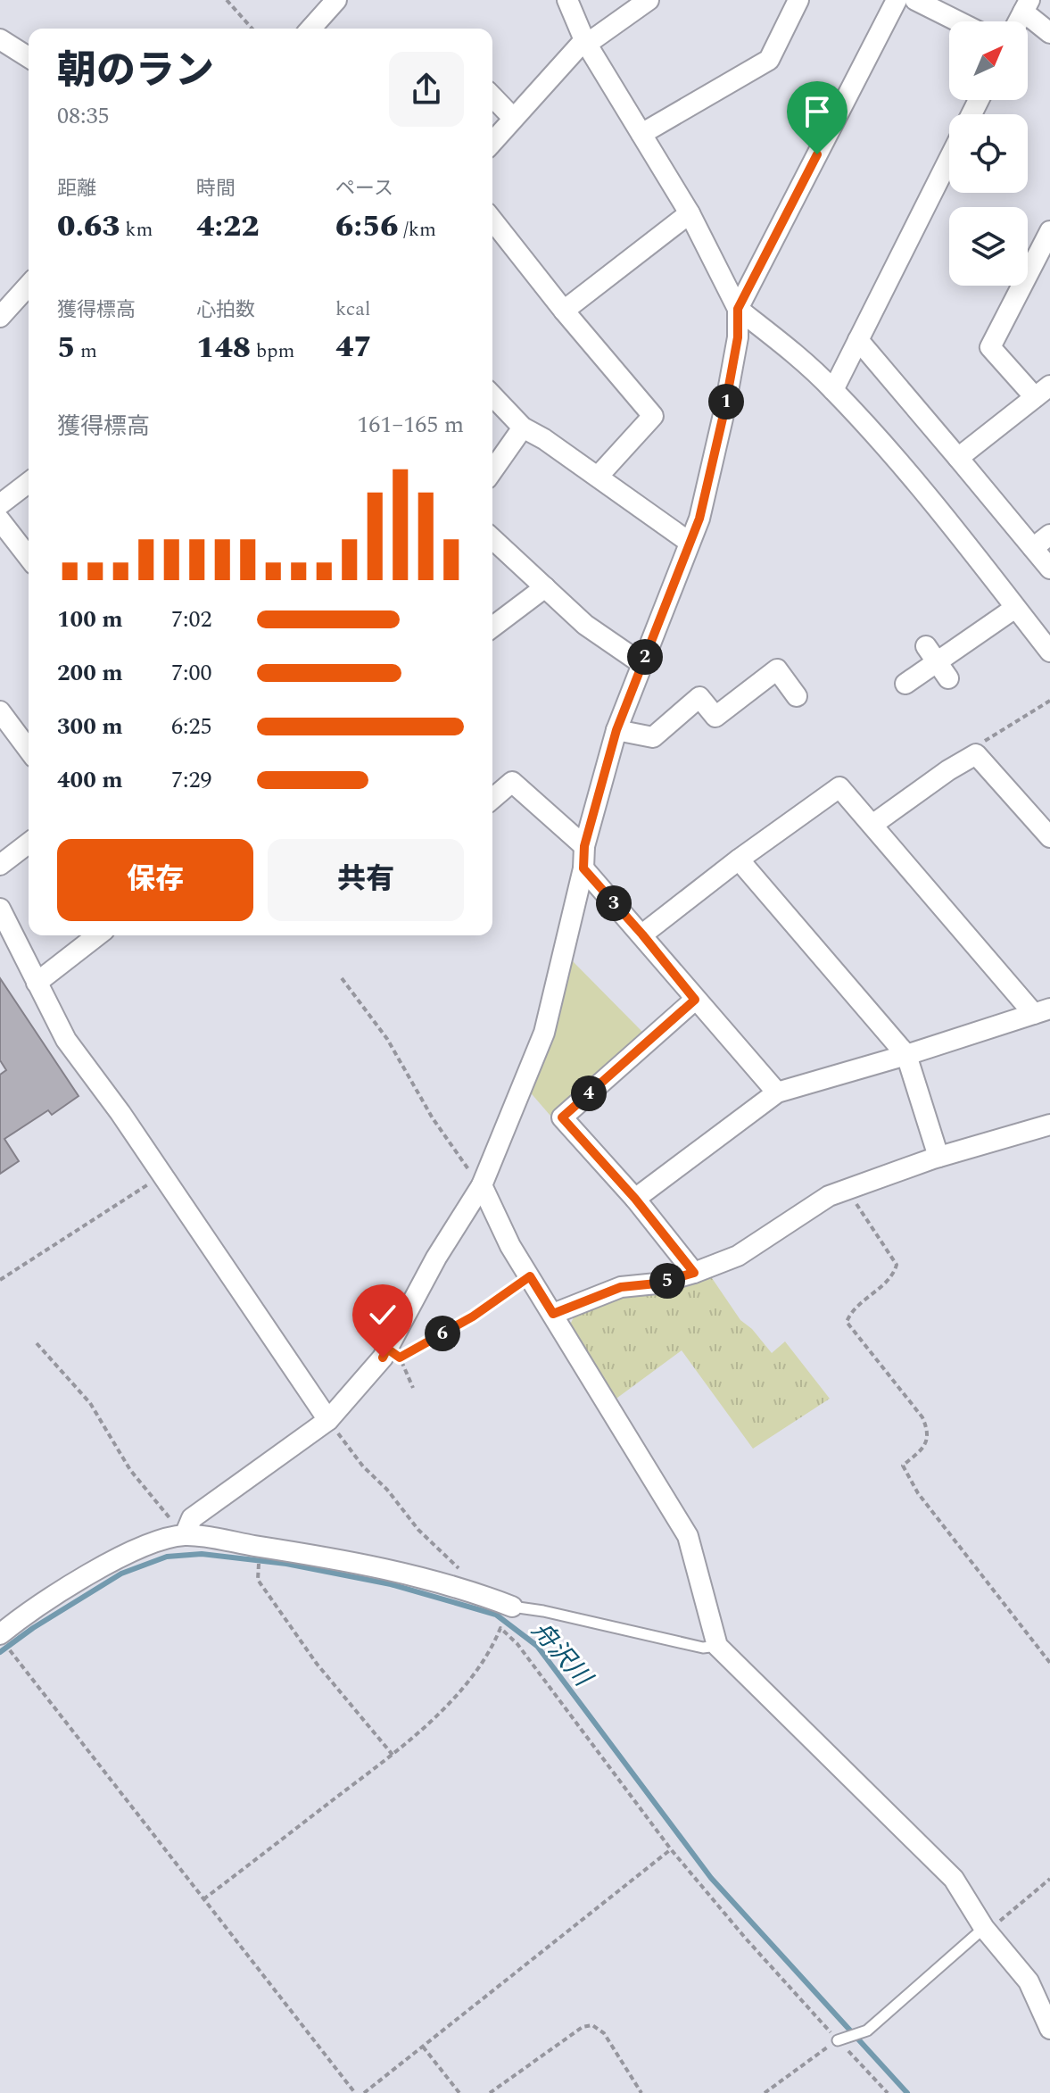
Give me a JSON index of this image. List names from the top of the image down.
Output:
{
  "water": ["舟沢川"],
  "north": "top right",
  "page": {
    "heading": ["朝のラン", "08:35"],
    "stats": [
      ["距離", "0.63 km"],
      ["時間", "4:22"],
      ["ペース", "6:56 /km"],
      ["獲得標高", "5 m"],
      ["心拍数", "148 bpm"],
      ["kcal", "47"]
    ],
    "pins": [
      "1",
      "2",
      "3",
      "4",
      "5",
      "6"
    ],
    "chart": ["獲得標高", "161–165 m"],
    "list": [
      {
        "name": "100 m",
        "note": "7:02"
      },
      {
        "name": "200 m",
        "note": "7:00"
      },
      {
        "name": "300 m",
        "note": "6:25"
      },
      {
        "name": "400 m",
        "note": "7:29"
      }
    ],
    "buttons": ["保存", "共有"]
  }
}
